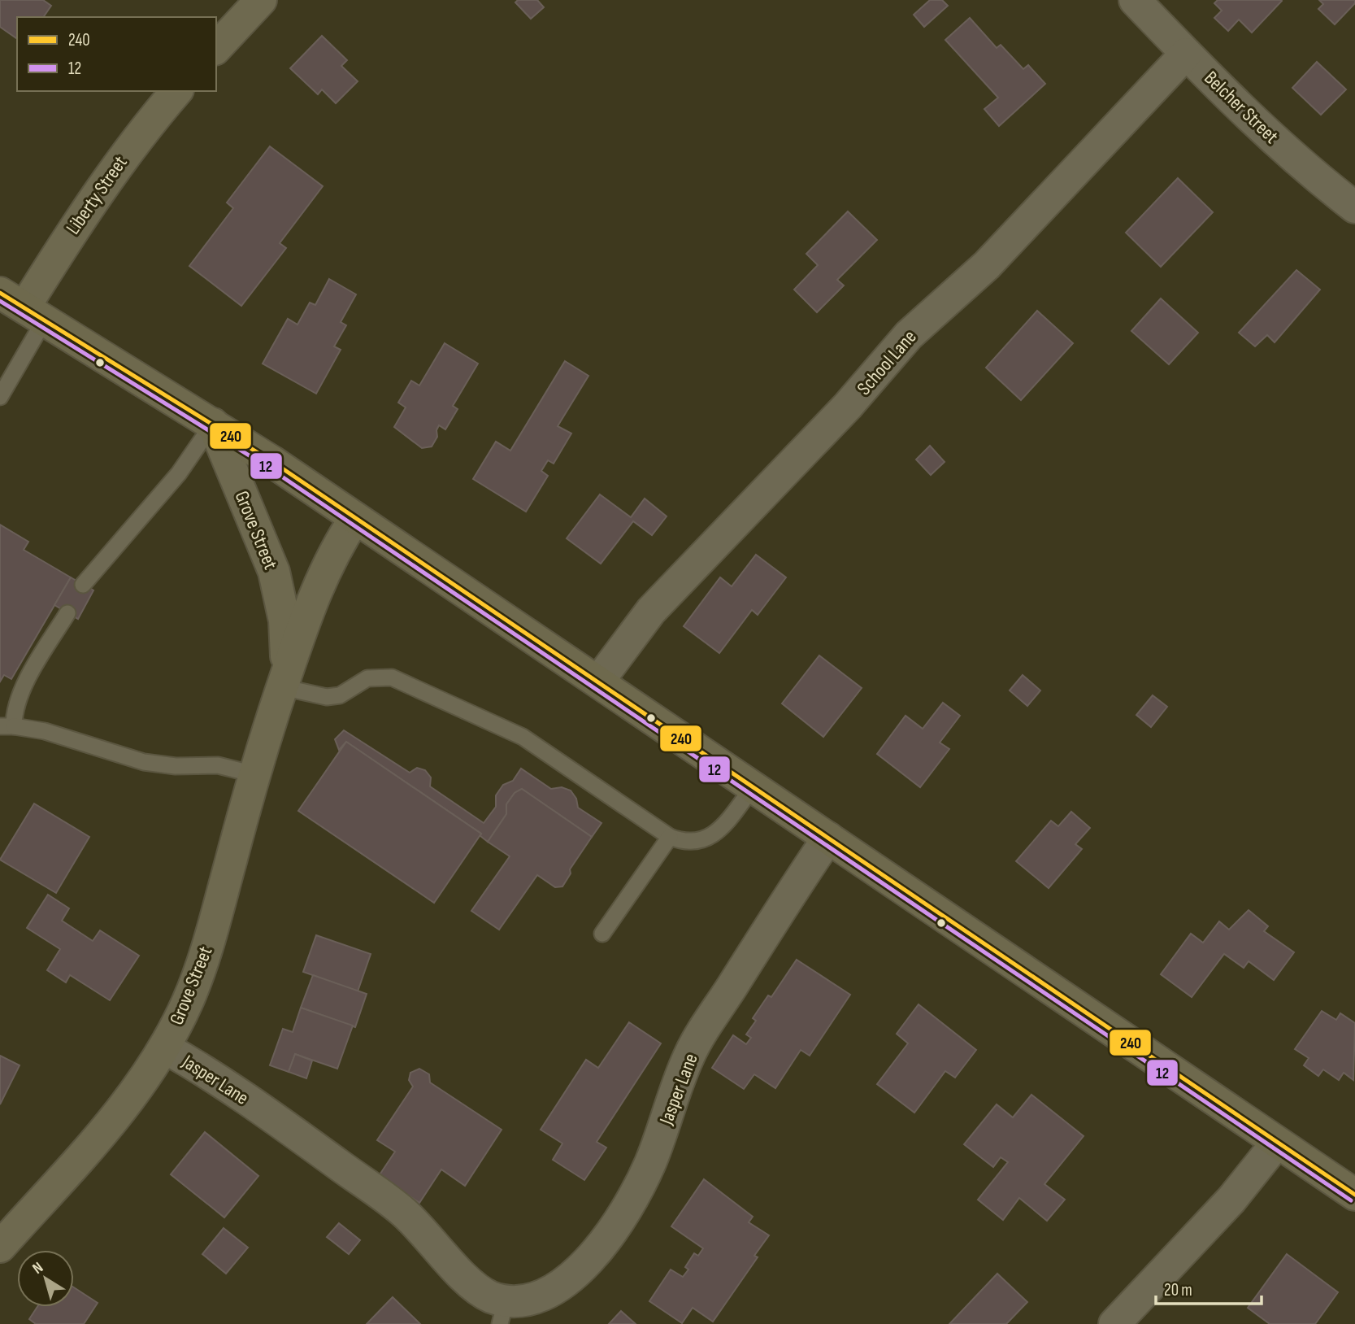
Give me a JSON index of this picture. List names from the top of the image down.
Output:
{
  "streets": {
    "street": [
      "Belcher Street",
      "Liberty Street",
      "School Lane",
      "Grove Street",
      "Jasper Lane"
    ]
  },
  "crossings": [
    ["Belcher Street", "School Lane"],
    ["Grove Street", "Jasper Lane"]
  ],
  "lines": ["transit line 240", "transit line 12"],
  "legend": ["240", "12"],
  "scale_bar": "20 m",
  "north": "top left"
}
